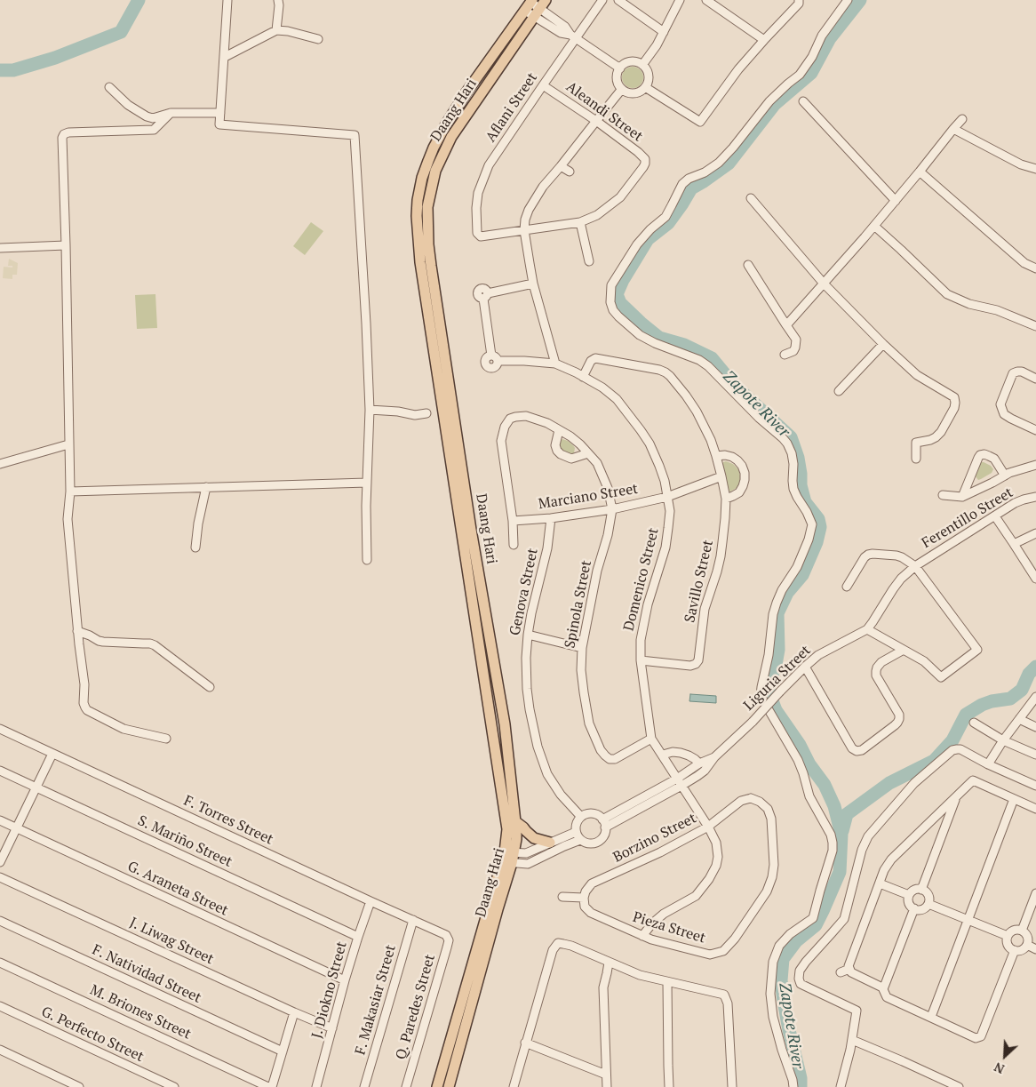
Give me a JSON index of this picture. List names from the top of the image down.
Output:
{
  "streets": {
    "main road": ["Daang Hari"],
    "street": [
      "Aflani Street",
      "Aleandi Street",
      "Marciano Street",
      "Ferentillo Street",
      "Domenico Street",
      "Savillo Street",
      "Genova Street",
      "Spinola Street",
      "Liguria Street",
      "F. Torres Street",
      "Borzino Street",
      "S. Mariño Street",
      "G. Araneta Street",
      "Pieza Street",
      "J. Liwag Street",
      "F. Natividad Street",
      "J. Diokno Street",
      "F. Makasiar Street",
      "Q. Paredes Street",
      "M. Briones Street",
      "G. Perfecto Street"
    ]
  },
  "crossings": [
    ["Aflani Street", "Aleandi Street"],
    ["Marciano Street", "Domenico Street"],
    ["Marciano Street", "Savillo Street"],
    ["Marciano Street", "Genova Street"],
    ["Marciano Street", "Spinola Street"],
    ["Ferentillo Street", "Liguria Street"],
    ["Domenico Street", "Savillo Street"],
    ["Domenico Street", "Spinola Street"],
    ["Domenico Street", "Liguria Street"],
    ["Domenico Street", "Borzino Street"],
    ["Domenico Street", "Pieza Street"],
    ["Genova Street", "Liguria Street"],
    ["F. Torres Street", "J. Diokno Street"],
    ["F. Torres Street", "F. Makasiar Street"],
    ["F. Torres Street", "Q. Paredes Street"],
    ["Borzino Street", "Pieza Street"],
    ["S. Mariño Street", "J. Diokno Street"],
    ["G. Araneta Street", "J. Diokno Street"],
    ["J. Liwag Street", "J. Diokno Street"]
  ],
  "water": ["Zapote River"],
  "north": "bottom left"
}
